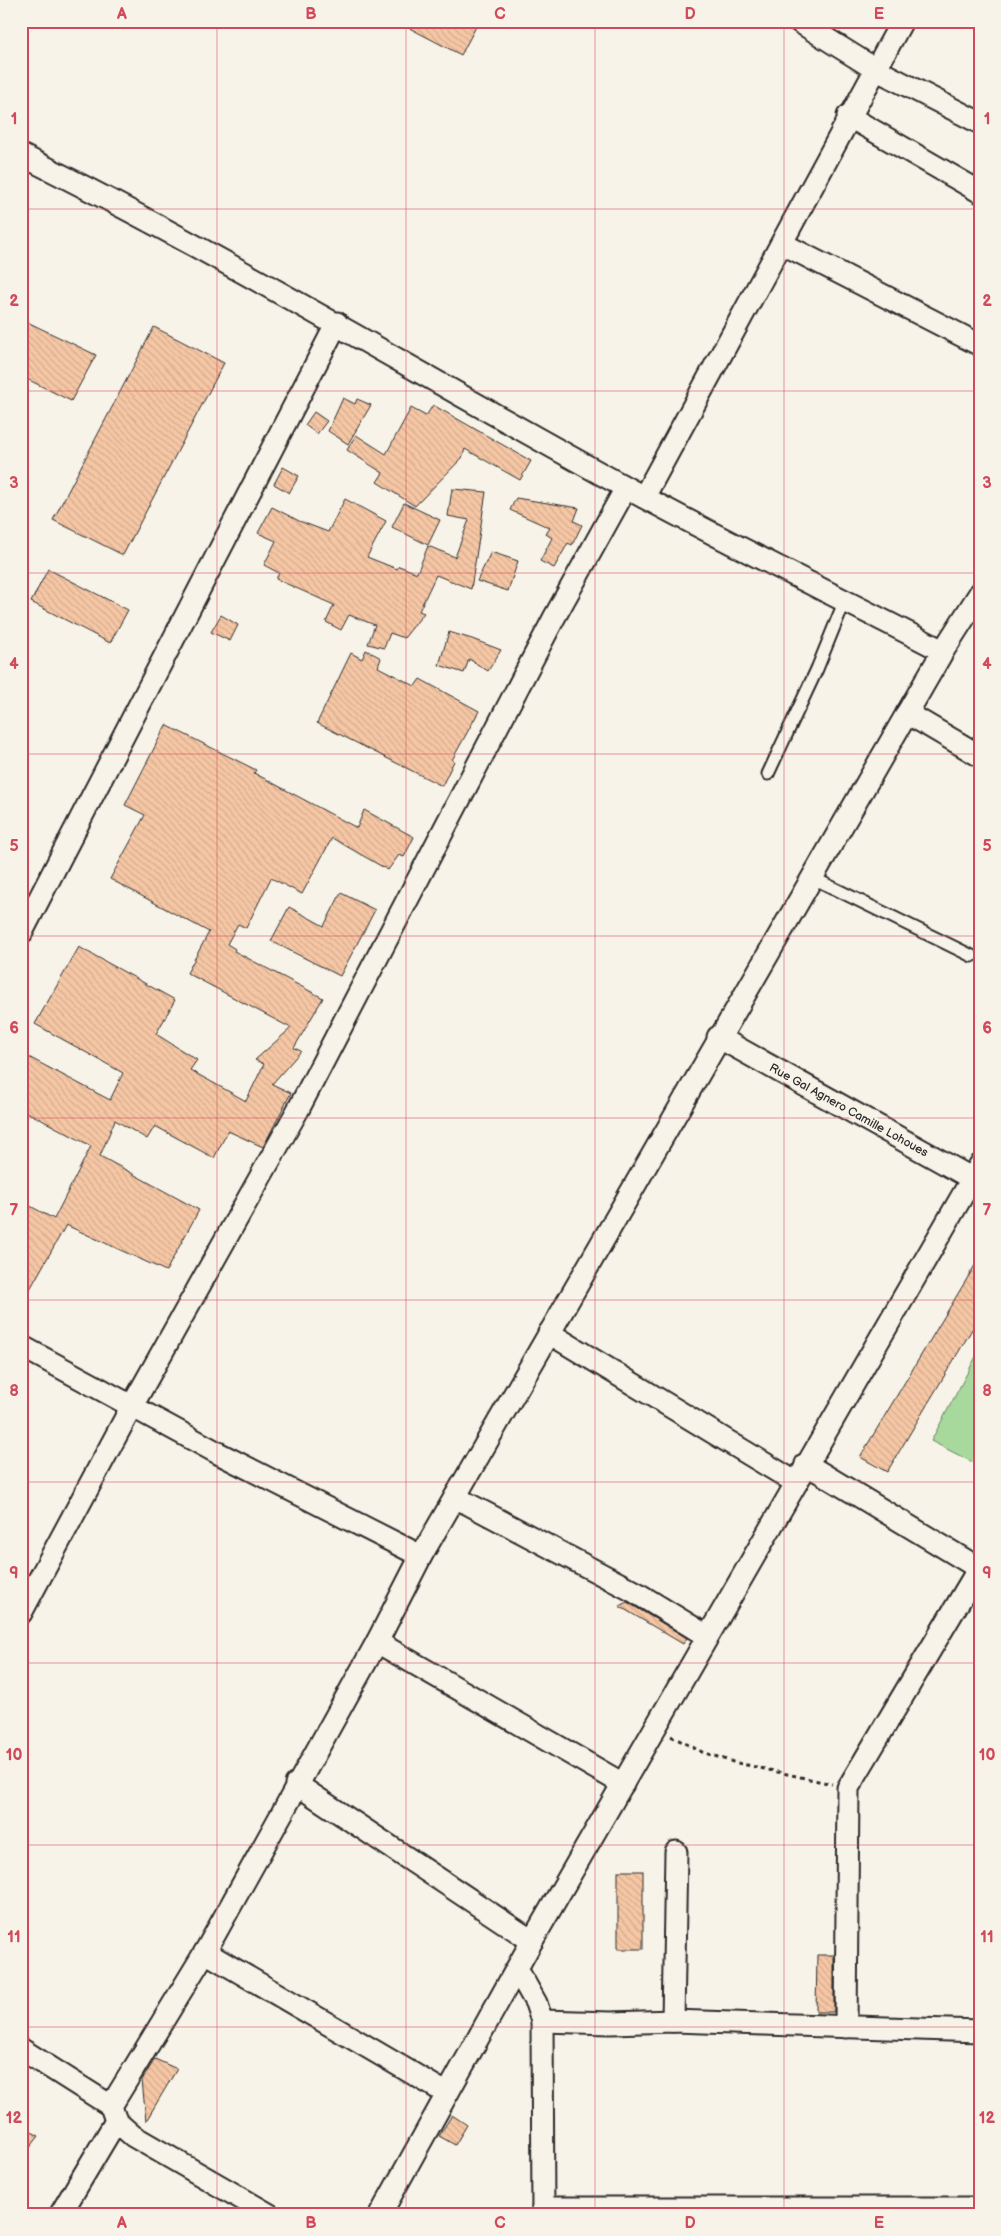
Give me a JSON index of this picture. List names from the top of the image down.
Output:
{
  "streets": {
    "street": ["Rue Gal Agnero Camille Lohoues"]
  },
  "grid": {
    "columns": [
      "A",
      "B",
      "C",
      "D",
      "E"
    ],
    "rows": [
      "1",
      "2",
      "3",
      "4",
      "5",
      "6",
      "7",
      "8",
      "9",
      "10",
      "11",
      "12"
    ]
  }
}
